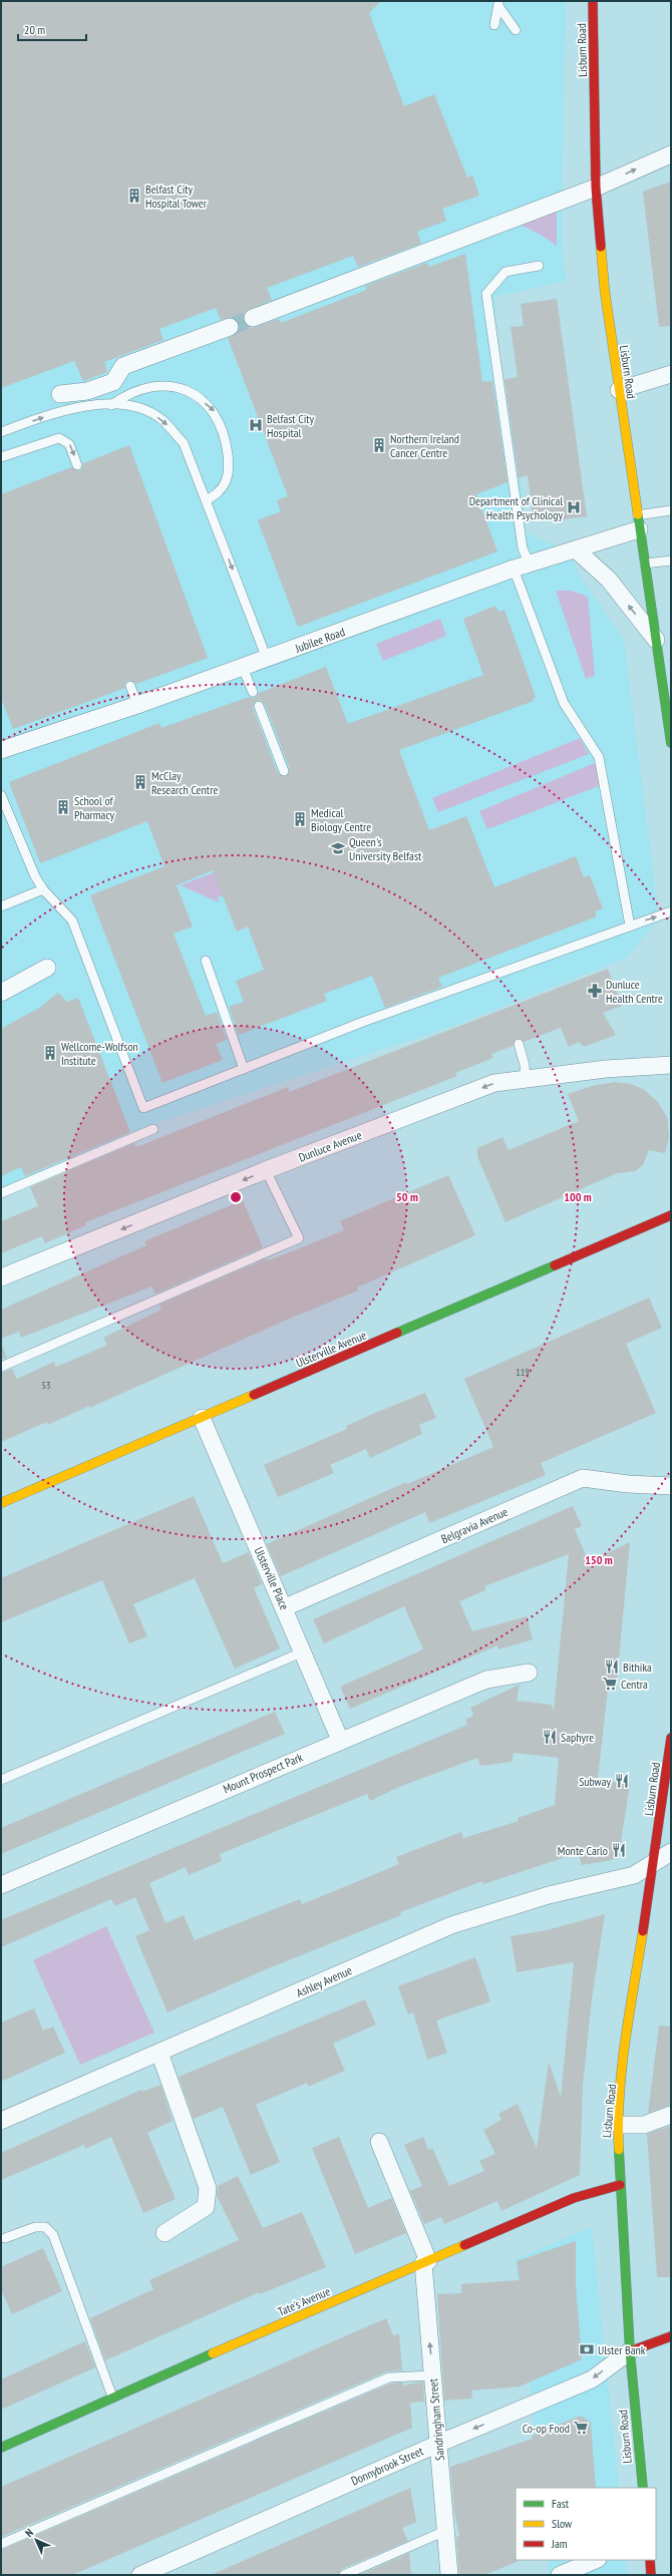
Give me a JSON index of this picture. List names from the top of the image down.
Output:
{
  "streets": {
    "main road": ["Lisburn Road", "Ulsterville Avenue", "Tate's Avenue"],
    "street": [
      "Jubilee Road",
      "Dunluce Avenue",
      "Belgravia Avenue",
      "Ulsterville Place",
      "Mount Prospect Park",
      "Ashley Avenue",
      "Sandringham Street",
      "Donnybrook Street"
    ]
  },
  "crossings": [
    ["Lisburn Road", "Jubilee Road"],
    ["Lisburn Road", "Ashley Avenue"],
    ["Lisburn Road", "Tate's Avenue"],
    ["Lisburn Road", "Donnybrook Street"],
    ["Ulsterville Avenue", "Ulsterville Place"],
    ["Belgravia Avenue", "Ulsterville Place"],
    ["Ulsterville Place", "Mount Prospect Park"],
    ["Tate's Avenue", "Sandringham Street"],
    ["Sandringham Street", "Donnybrook Street"]
  ],
  "one_way": ["Dunluce Avenue", "Donnybrook Street"],
  "places": {
    "building": [
      "Belfast City Hospital Tower",
      "Northern Ireland Cancer Centre",
      "McClay Research Centre",
      "School of Pharmacy",
      "Medical Biology Centre",
      "Wellcome-Wolfson Institute"
    ],
    "hospital": ["Belfast City Hospital", "Department of Clinical Health Psychology"],
    "school or university": ["Queen's University Belfast"],
    "pharmacy": ["Dunluce Health Centre"],
    "restaurant": [
      "Bithika",
      "Saphyre",
      "Subway",
      "Monte Carlo"
    ],
    "supermarket": ["Centra", "Co-op Food"],
    "bank": ["Ulster Bank"]
  },
  "house_numbers": ["119", "53"],
  "legend": ["Fast", "Slow", "Jam"],
  "scale_bar": "20 m",
  "north": "top left",
  "rings": ["50 m", "100 m", "150 m"]
}
